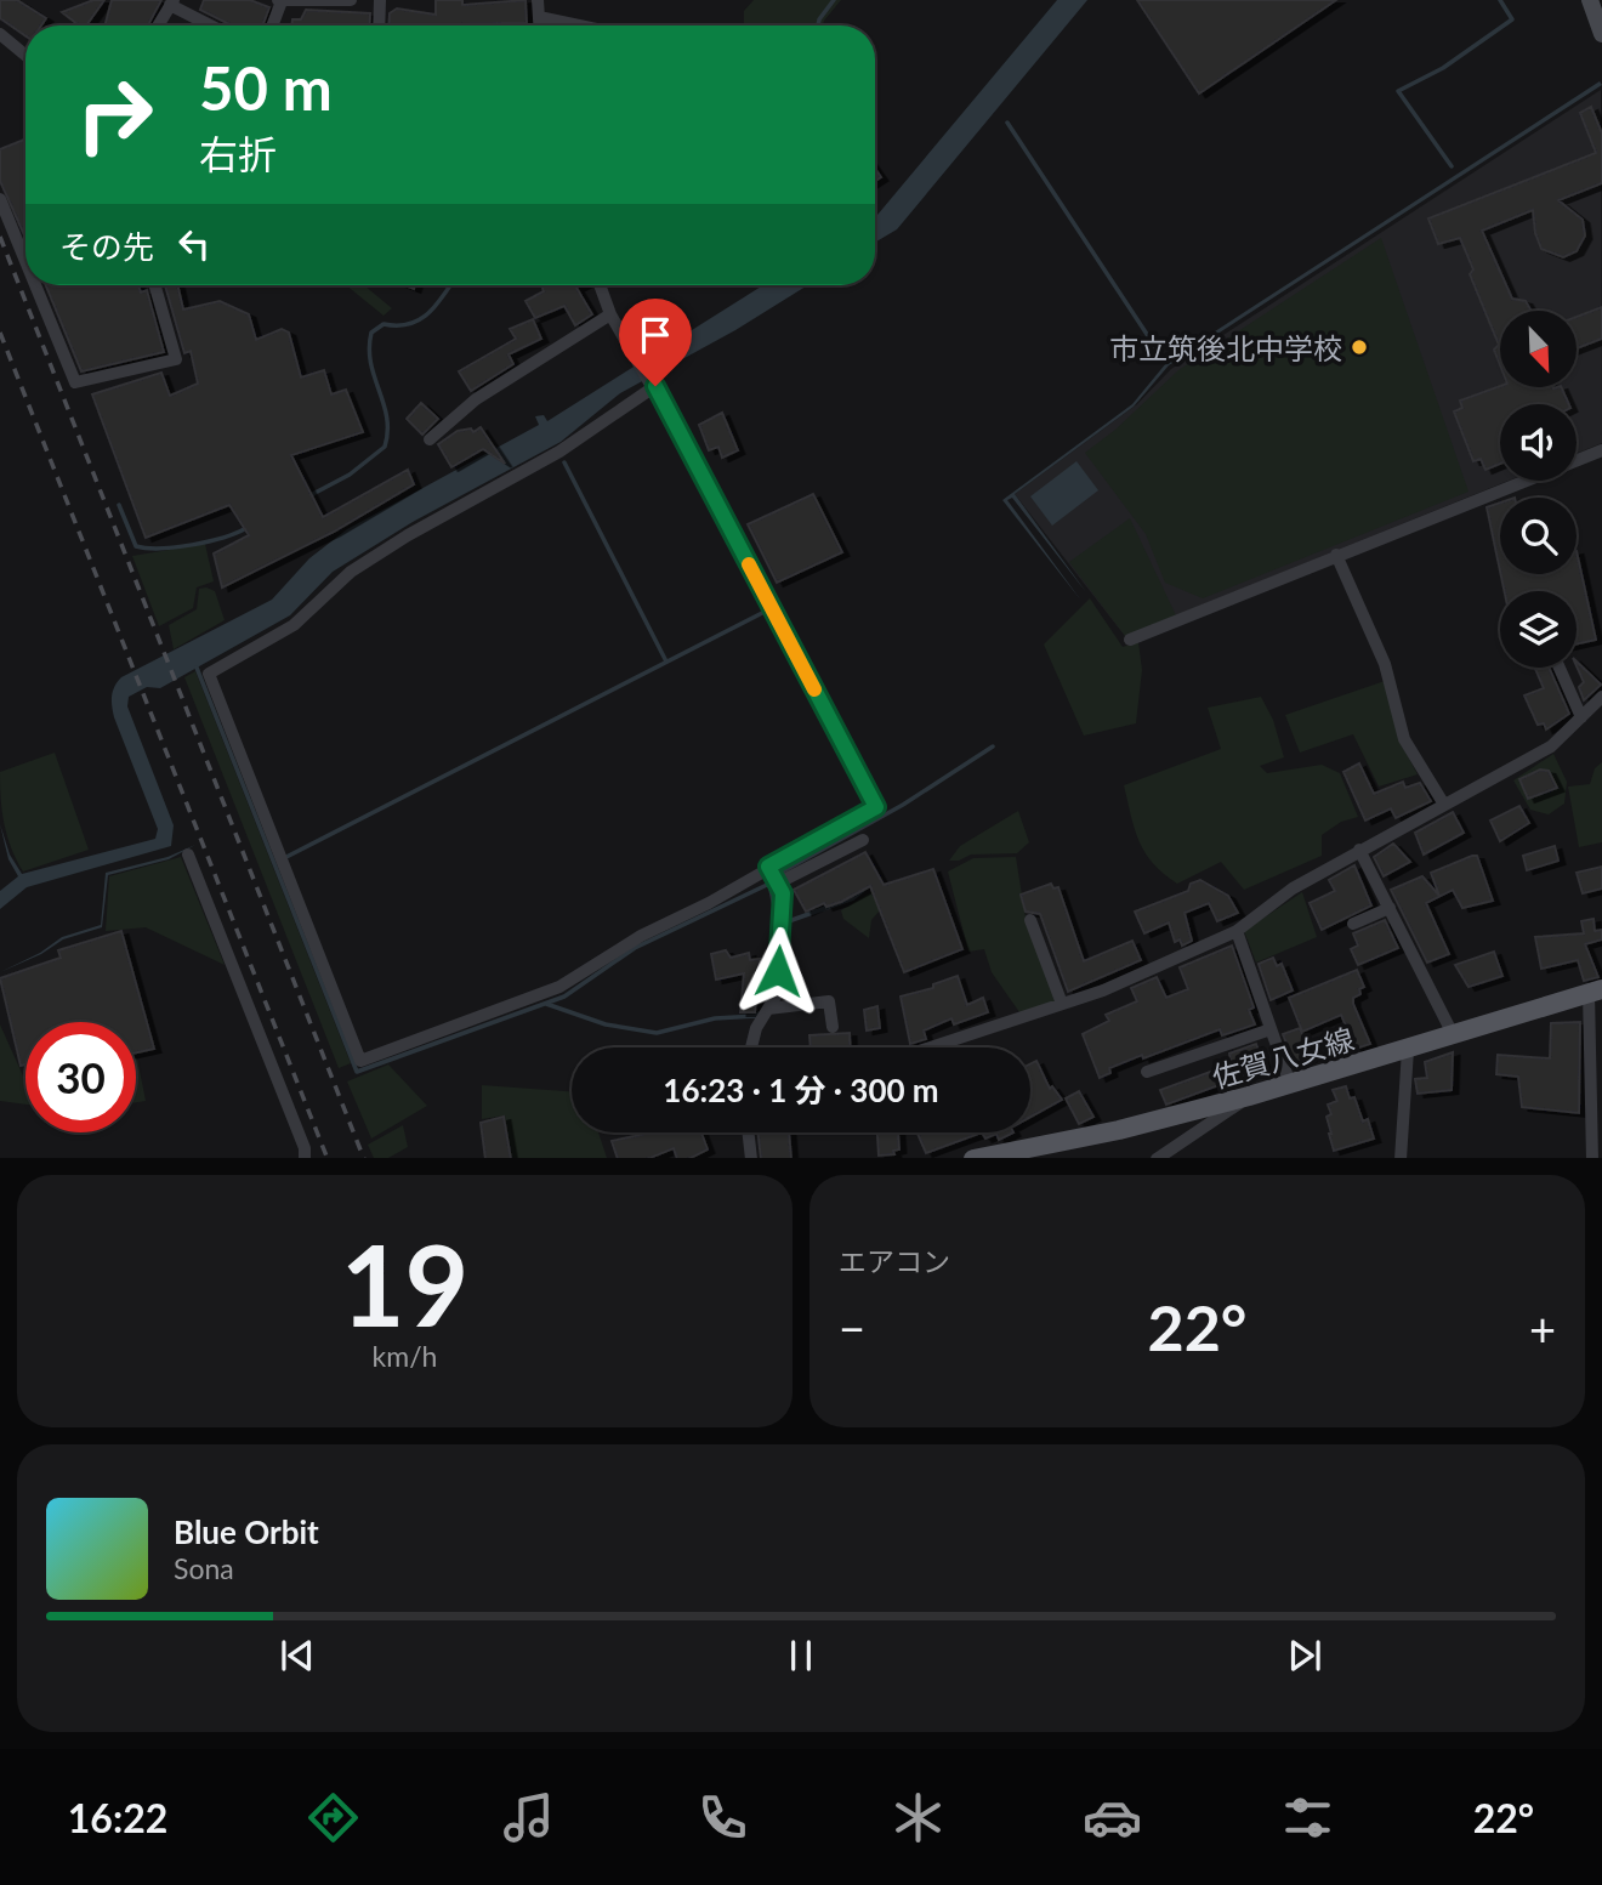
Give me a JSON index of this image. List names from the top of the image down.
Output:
{
  "streets": {
    "main road": ["佐賀八女線"]
  },
  "places": ["市立筑後北中学校"],
  "north": "bottom right",
  "page": {
    "turn": ["50 m", "右折"],
    "then": "その先",
    "limit": "30",
    "trip": "16:23 · 1 分 · 300 m",
    "tile": [
      ["19", "km/h"],
      "エアコン"
    ],
    "heat": ["−", "22°", "+"],
    "song": ["Blue Orbit", "Sona"],
    "tabs": ["16:22", "22°"]
  }
}
